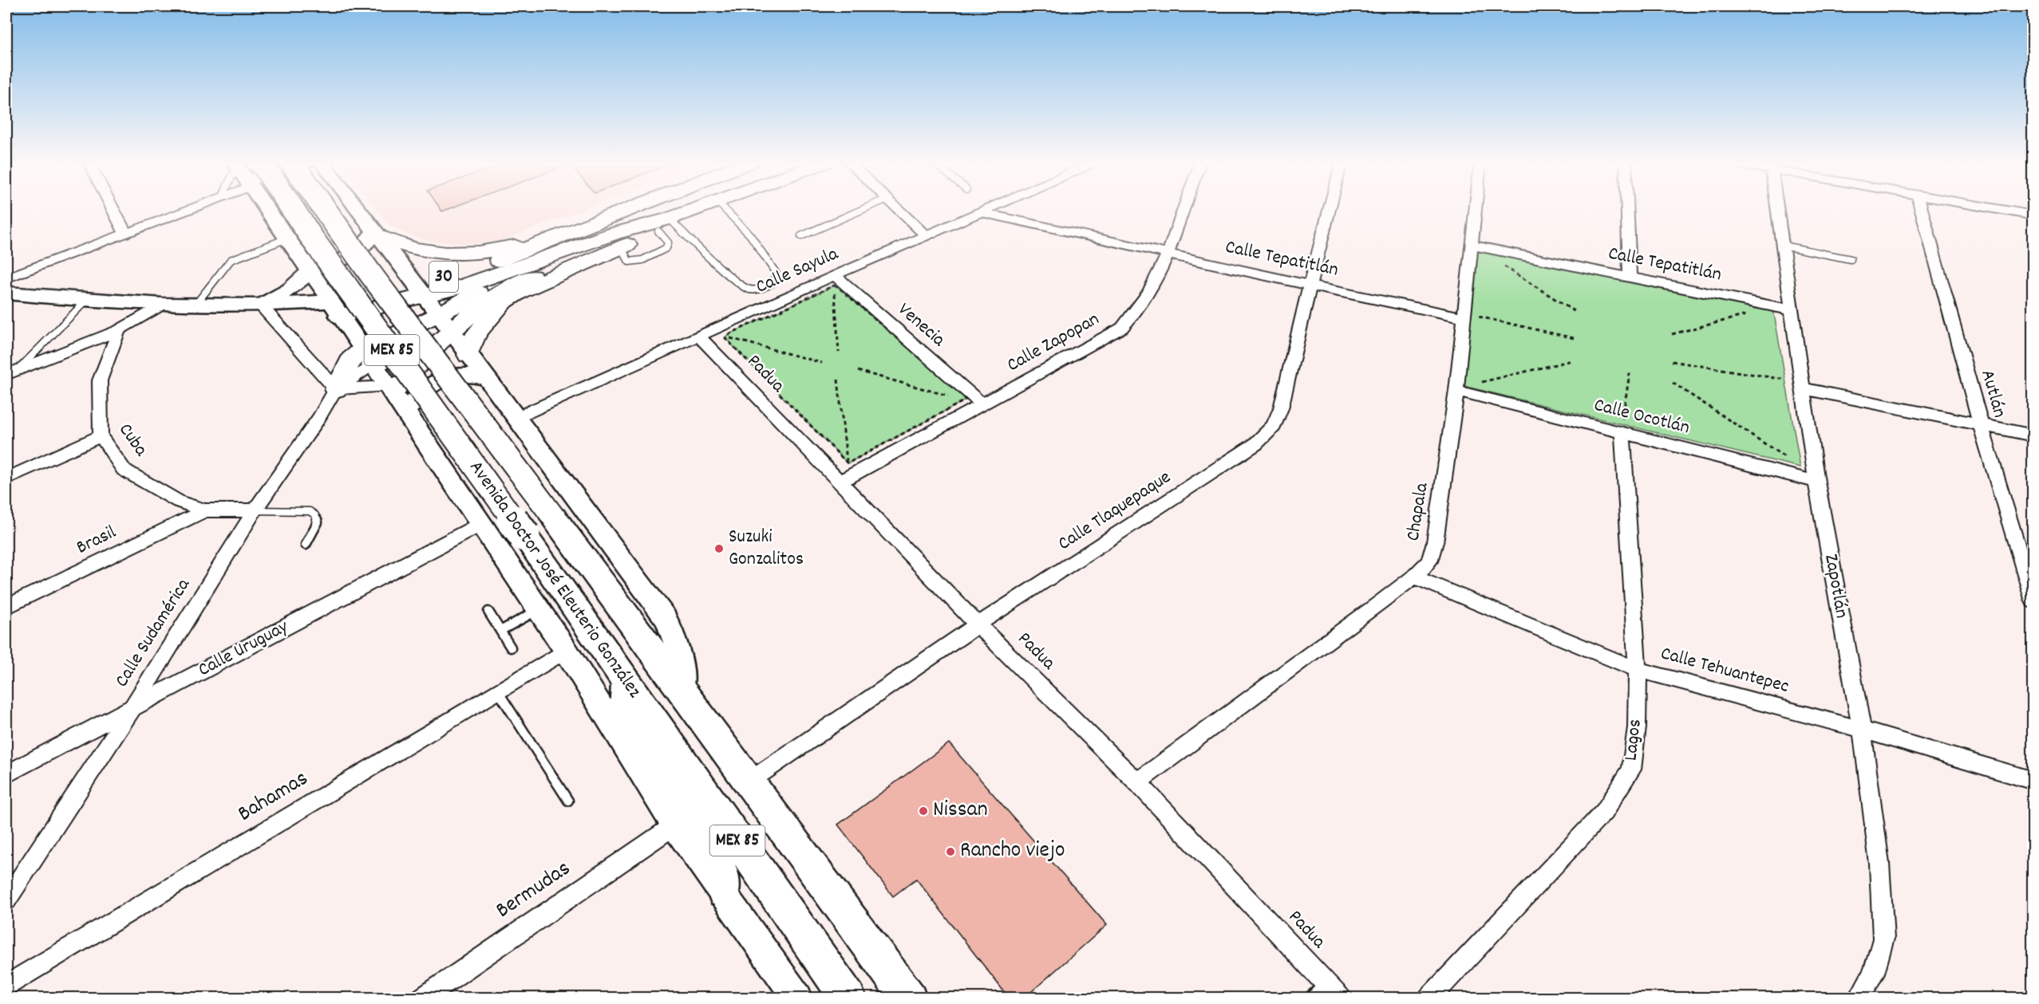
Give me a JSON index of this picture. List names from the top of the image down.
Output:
{
  "streets": {
    "highway": ["MEX 85", "Avenida Doctor José Eleuterio González"],
    "main road": ["30"],
    "street": [
      "Calle Tepatitlán",
      "Calle Sayula",
      "Venecia",
      "Calle Zapopan",
      "Padua",
      "Autlán",
      "Calle Ocotlán",
      "Cuba",
      "Calle Tlaquepaque",
      "Chapala",
      "Brasil",
      "Zapotlán",
      "Calle Sudamérica",
      "Calle Uruguay",
      "Calle Tehuantepec",
      "Lagos",
      "Bahamas",
      "Bermudas"
    ]
  },
  "crossings": [
    ["Calle Tepatitlán", "Calle Sayula"],
    ["Calle Tepatitlán", "Calle Zapopan"],
    ["Calle Tepatitlán", "Calle Tlaquepaque"],
    ["Calle Tepatitlán", "Chapala"],
    ["Calle Tepatitlán", "Zapotlán"],
    ["Calle Sayula", "Venecia"],
    ["Calle Sayula", "Padua"],
    ["30", "Avenida Doctor José Eleuterio González"],
    ["Venecia", "Calle Zapopan"],
    ["Calle Zapopan", "Padua"],
    ["Padua", "Calle Tlaquepaque"],
    ["Padua", "Chapala"],
    ["Calle Ocotlán", "Chapala"],
    ["Calle Ocotlán", "Zapotlán"],
    ["Calle Ocotlán", "Lagos"],
    ["Cuba", "Brasil"],
    ["Cuba", "Calle Sudamérica"],
    ["Calle Tlaquepaque", "Avenida Doctor José Eleuterio González"],
    ["Chapala", "Calle Tehuantepec"],
    ["Avenida Doctor José Eleuterio González", "Calle Uruguay"],
    ["Avenida Doctor José Eleuterio González", "Bahamas"],
    ["Avenida Doctor José Eleuterio González", "Bermudas"],
    ["Zapotlán", "Calle Tehuantepec"],
    ["Calle Sudamérica", "Calle Uruguay"],
    ["Calle Tehuantepec", "Lagos"]
  ],
  "places": ["Suzuki Gonzalitos", "Nissan", "Rancho viejo"]
}
